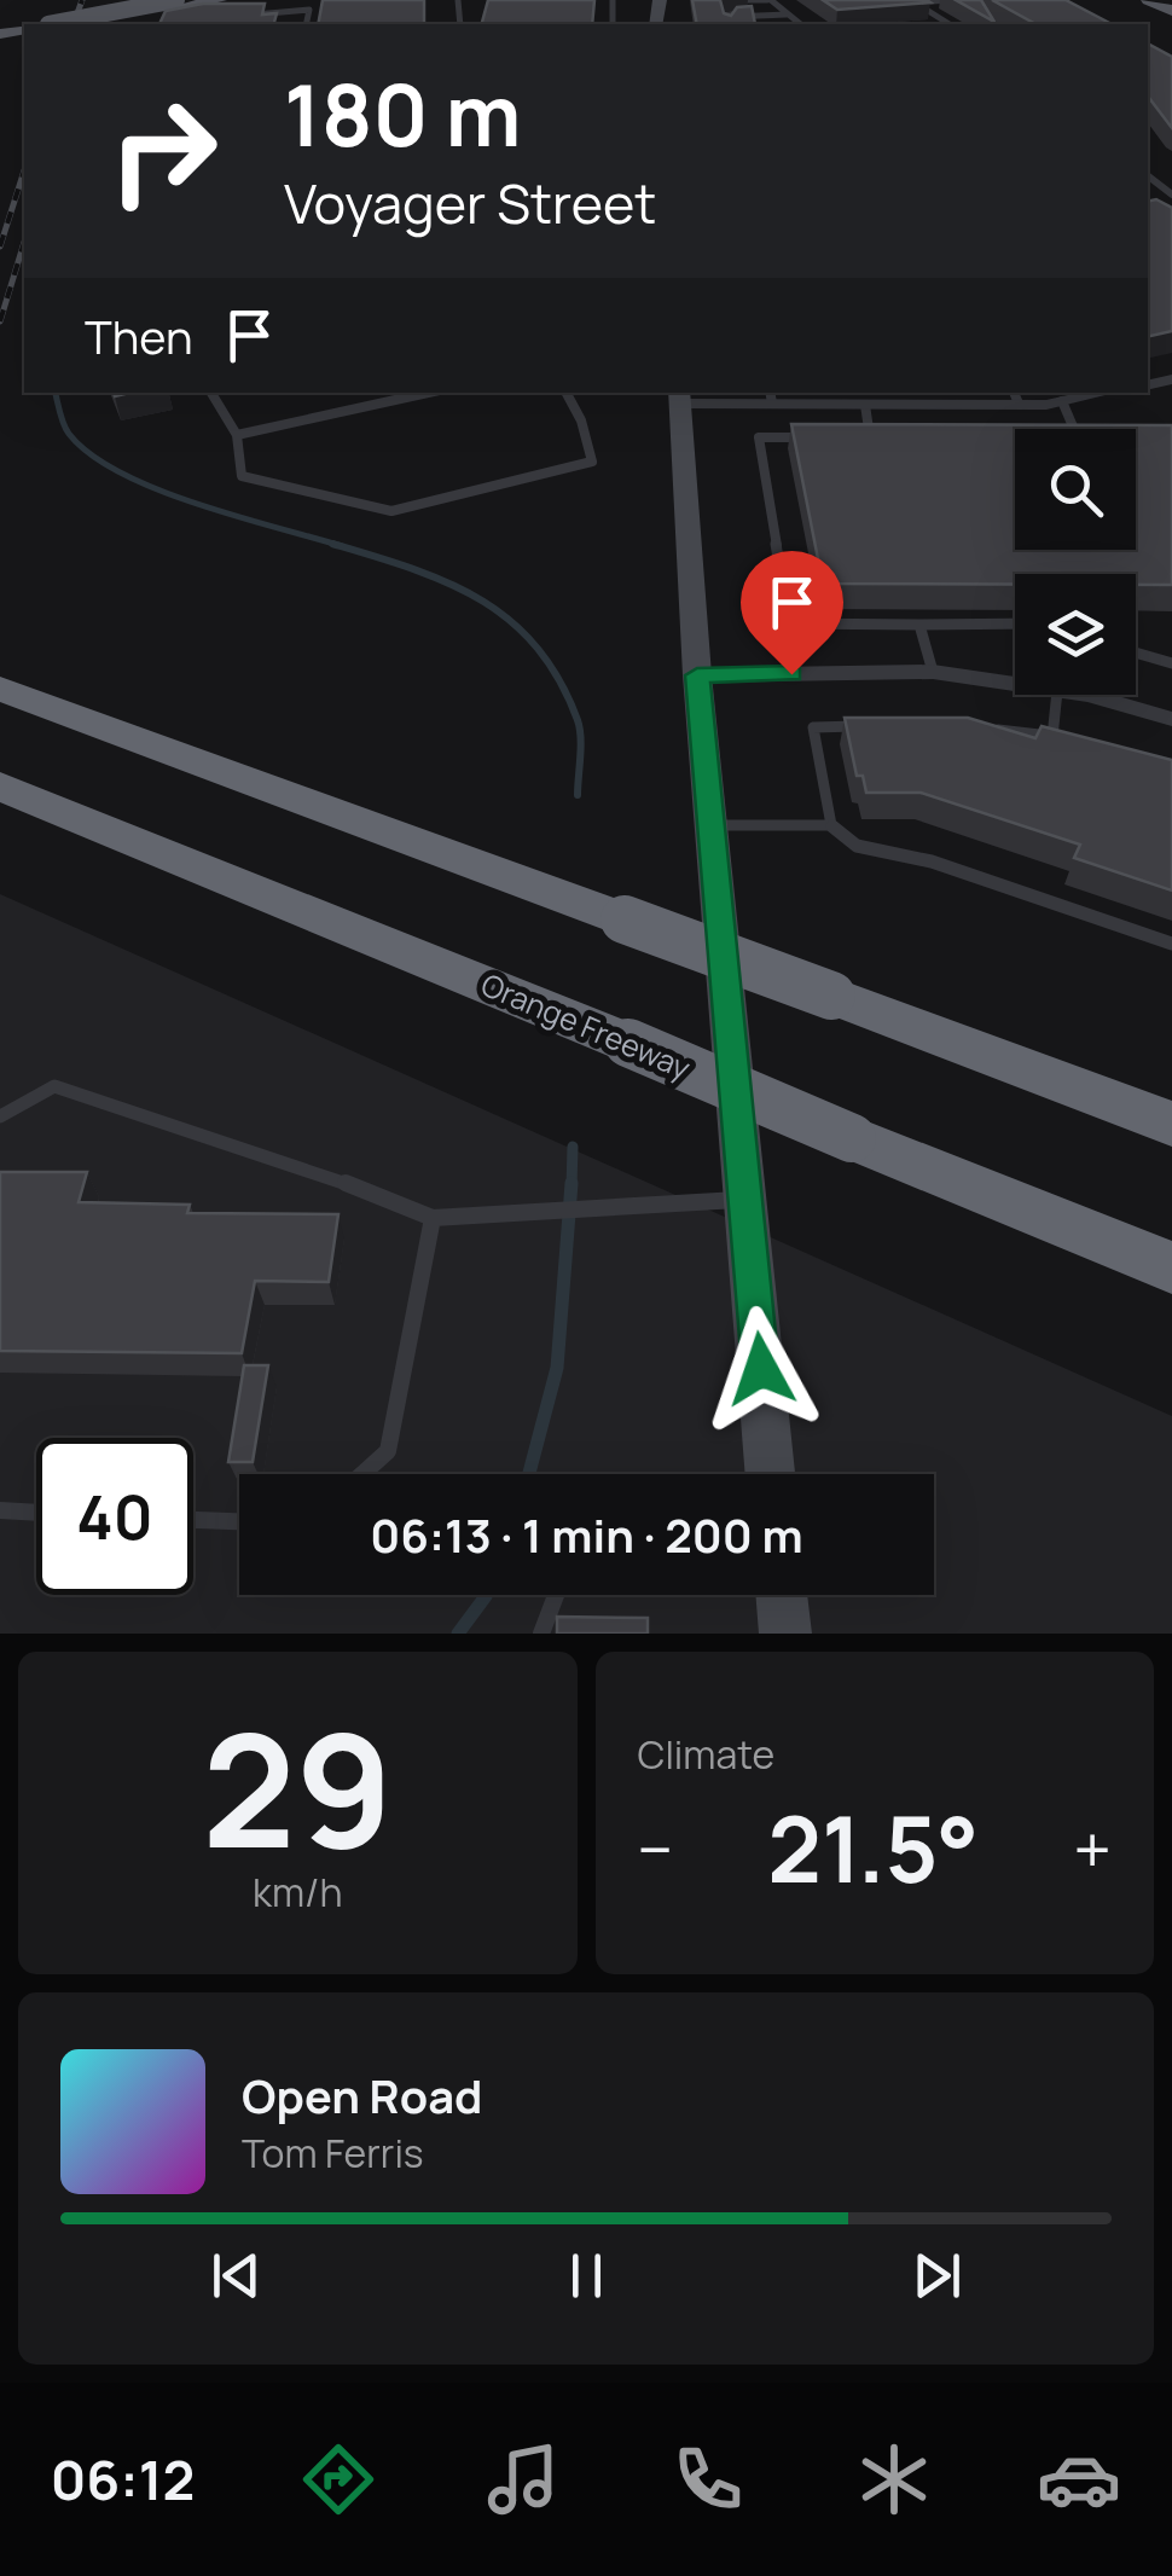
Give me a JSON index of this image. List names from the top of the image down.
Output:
{
  "streets": {
    "highway": ["Orange Freeway"]
  },
  "page": {
    "turn": ["180 m", "Voyager Street"],
    "then": "Then",
    "limit": "40",
    "trip": "06:13 · 1 min · 200 m",
    "tile": [
      ["29", "km/h"],
      "Climate"
    ],
    "heat": ["−", "21.5°", "+"],
    "song": ["Open Road", "Tom Ferris"],
    "tabs": "06:12"
  }
}
